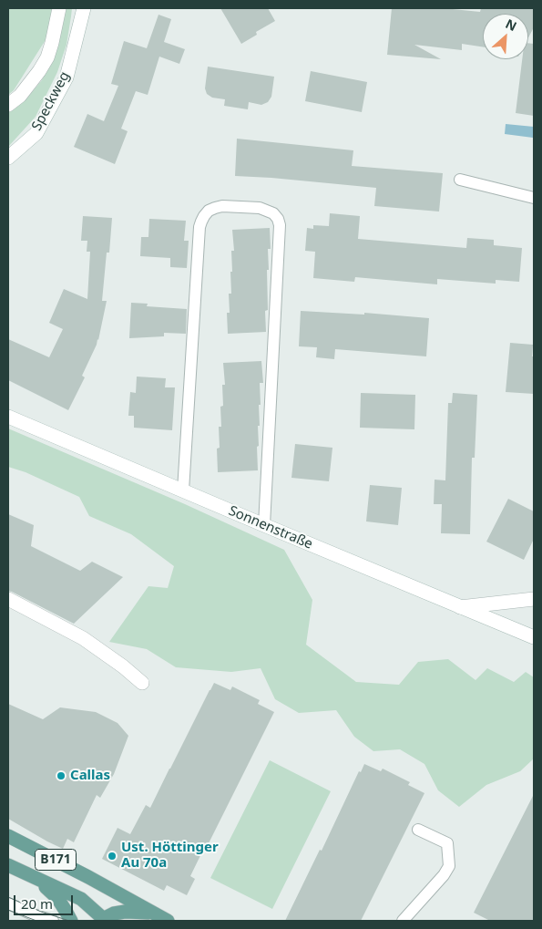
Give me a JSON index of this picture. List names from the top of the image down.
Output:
{
  "streets": {
    "main road": ["B171"],
    "street": ["Speckweg", "Sonnenstraße"]
  },
  "places": ["Callas", "Ust. Höttinger Au 70a"],
  "scale_bar": "20 m",
  "north": "top right"
}
